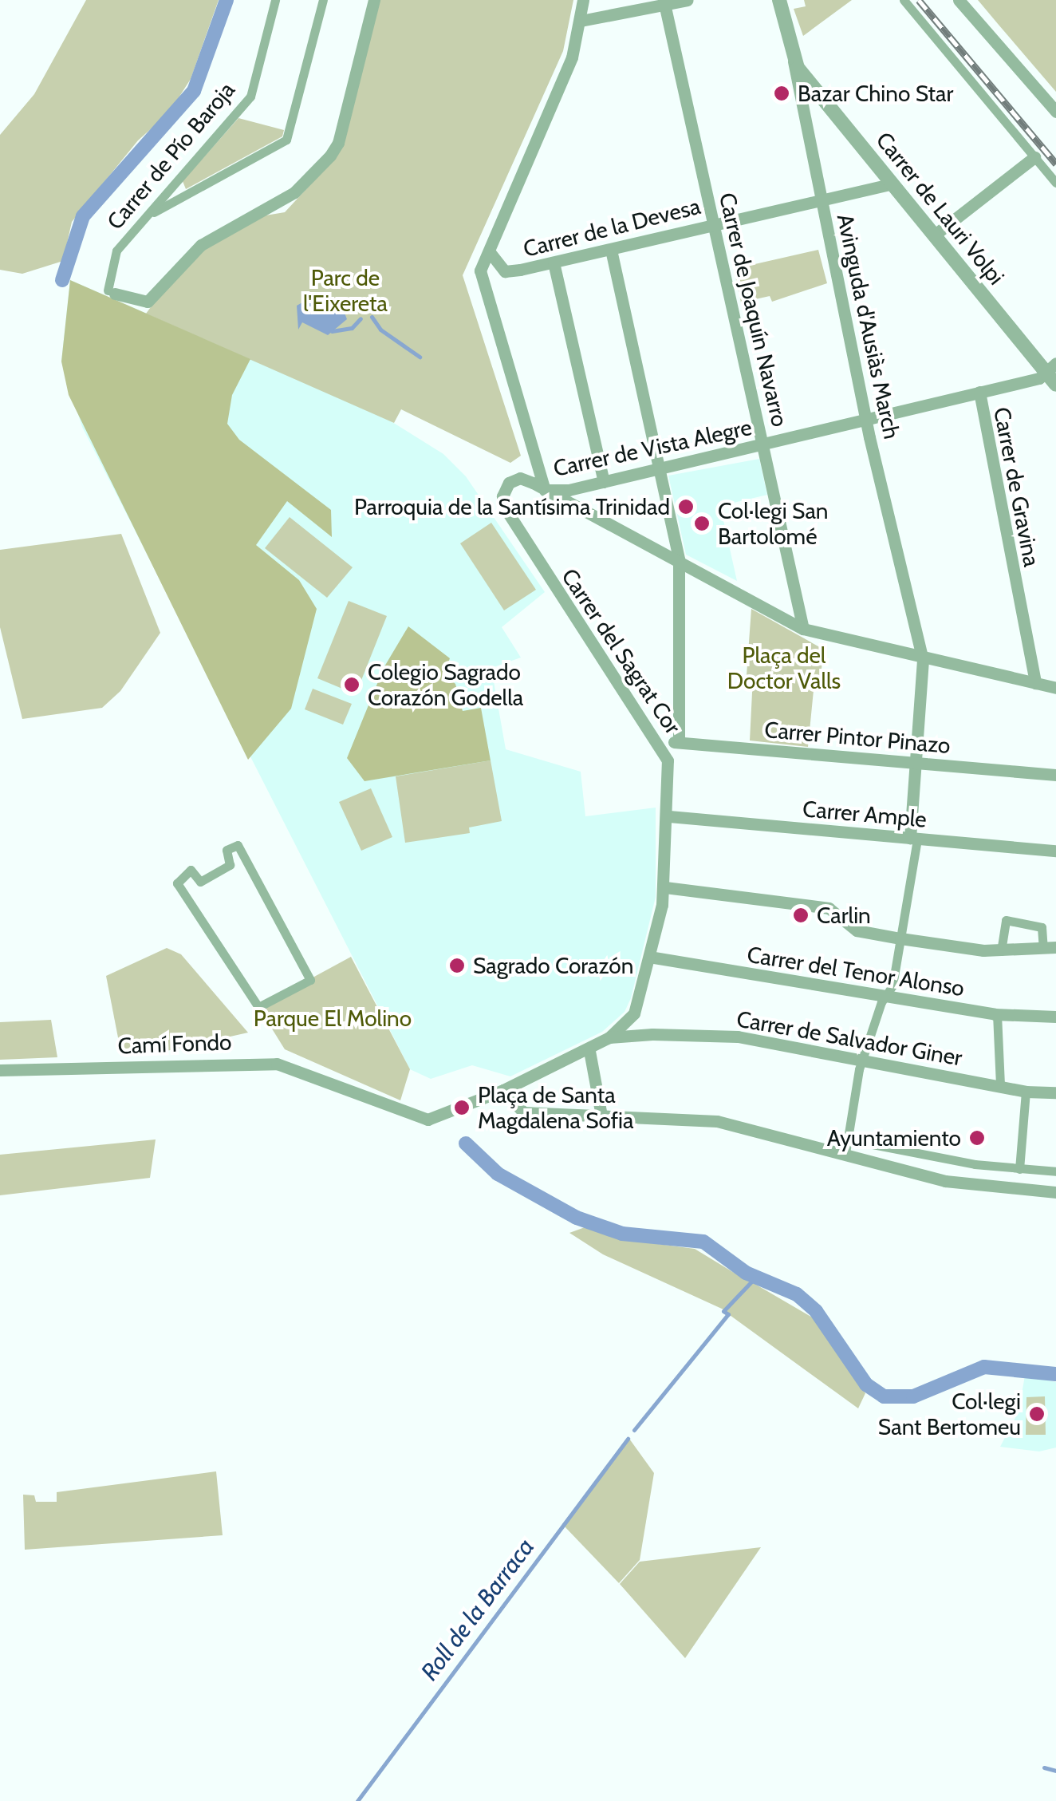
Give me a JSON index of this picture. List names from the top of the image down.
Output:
{
  "streets": {
    "street": [
      "Carrer de Pío Baroja",
      "Carrer de Lauri Volpi",
      "Carrer de la Devesa",
      "Carrer de Joaquín Navarro",
      "Avinguda d'Ausiàs March",
      "Carrer de Vista Alegre",
      "Carrer de Gravina",
      "Carrer del Sagrat Cor",
      "Carrer Pintor Pinazo",
      "Carrer Ample",
      "Carrer del Tenor Alonso",
      "Carrer de Salvador Giner",
      "Camí Fondo"
    ]
  },
  "crossings": [
    ["Carrer de Lauri Volpi", "Carrer de la Devesa"],
    ["Carrer de Lauri Volpi", "Avinguda d'Ausiàs March"],
    ["Carrer de Lauri Volpi", "Carrer de Vista Alegre"],
    ["Carrer de la Devesa", "Carrer de Joaquín Navarro"],
    ["Carrer de la Devesa", "Avinguda d'Ausiàs March"],
    ["Carrer de Joaquín Navarro", "Carrer de Vista Alegre"],
    ["Avinguda d'Ausiàs March", "Carrer de Vista Alegre"],
    ["Avinguda d'Ausiàs March", "Carrer Pintor Pinazo"],
    ["Avinguda d'Ausiàs March", "Carrer Ample"],
    ["Carrer de Vista Alegre", "Carrer de Gravina"],
    ["Carrer de Vista Alegre", "Carrer del Sagrat Cor"],
    ["Carrer del Sagrat Cor", "Carrer Pintor Pinazo"],
    ["Carrer del Sagrat Cor", "Carrer Ample"],
    ["Carrer del Sagrat Cor", "Carrer del Tenor Alonso"],
    ["Carrer del Sagrat Cor", "Carrer de Salvador Giner"]
  ],
  "water": ["Roll de la Barraca"],
  "parks": ["Parc de l'Eixereta", "Plaça del Doctor Valls", "Parque El Molino"],
  "places": [
    "Bazar Chino Star",
    "Parroquia de la Santísima Trinidad",
    "Col·legi San Bartolomé",
    "Colegio Sagrado Corazón Godella",
    "Carlin",
    "Sagrado Corazón",
    "Plaça de Santa Magdalena Sofia",
    "Ayuntamiento",
    "Col·legi Sant Bertomeu"
  ]
}
